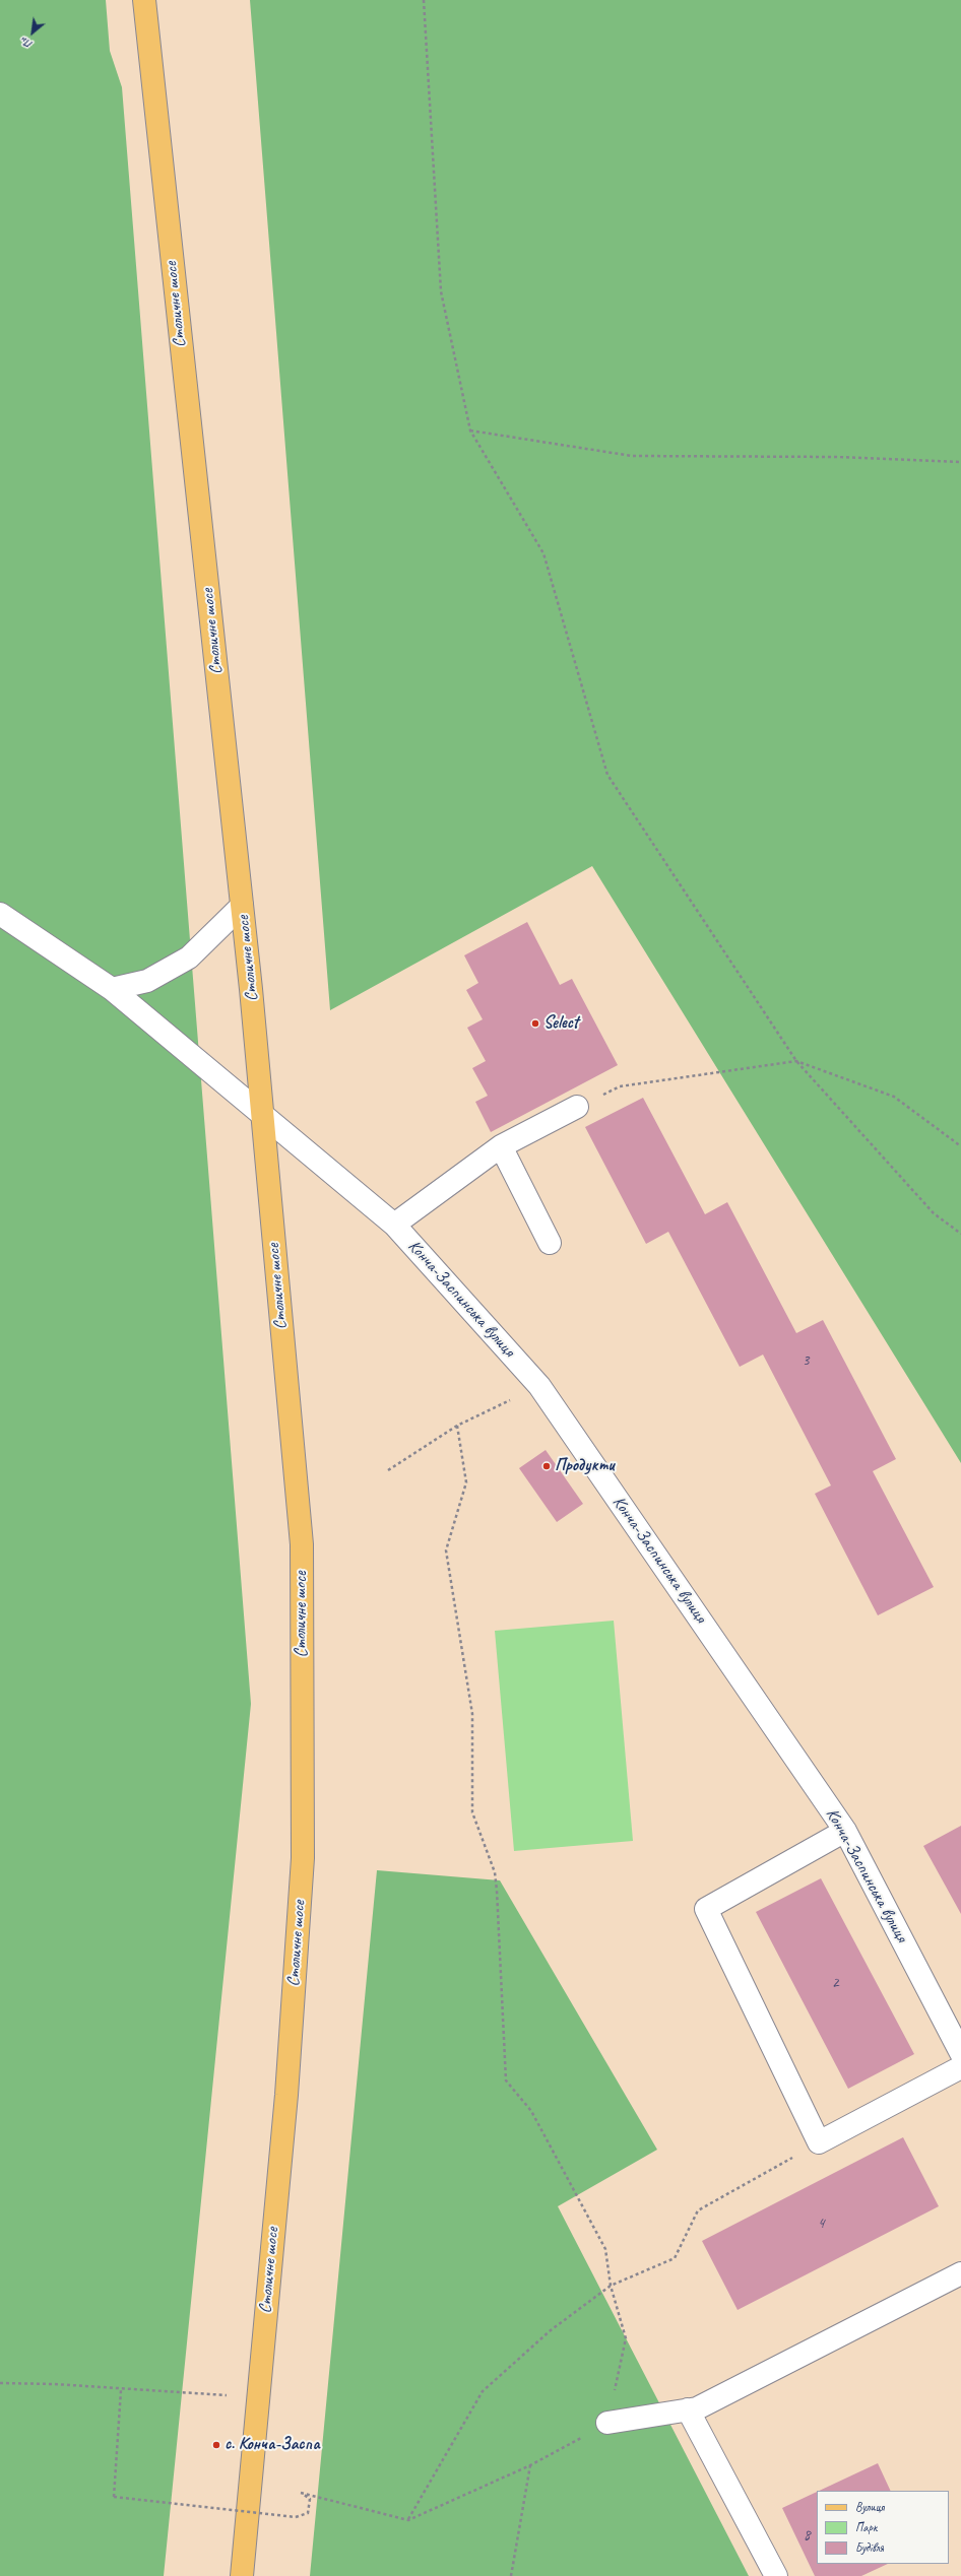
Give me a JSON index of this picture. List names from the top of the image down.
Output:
{
  "streets": {
    "main road": ["Столичне шосе"],
    "street": ["Конча-Заспинська вулиця"]
  },
  "crossings": [
    ["Столичне шосе", "Конча-Заспинська вулиця"]
  ],
  "places": ["Select", "Продукти", "с. Конча-Заспа"],
  "house_numbers": [
    "3",
    "2",
    "4",
    "8"
  ],
  "legend": ["Вулиця", "Парк", "Будівля"],
  "north": "bottom left"
}
